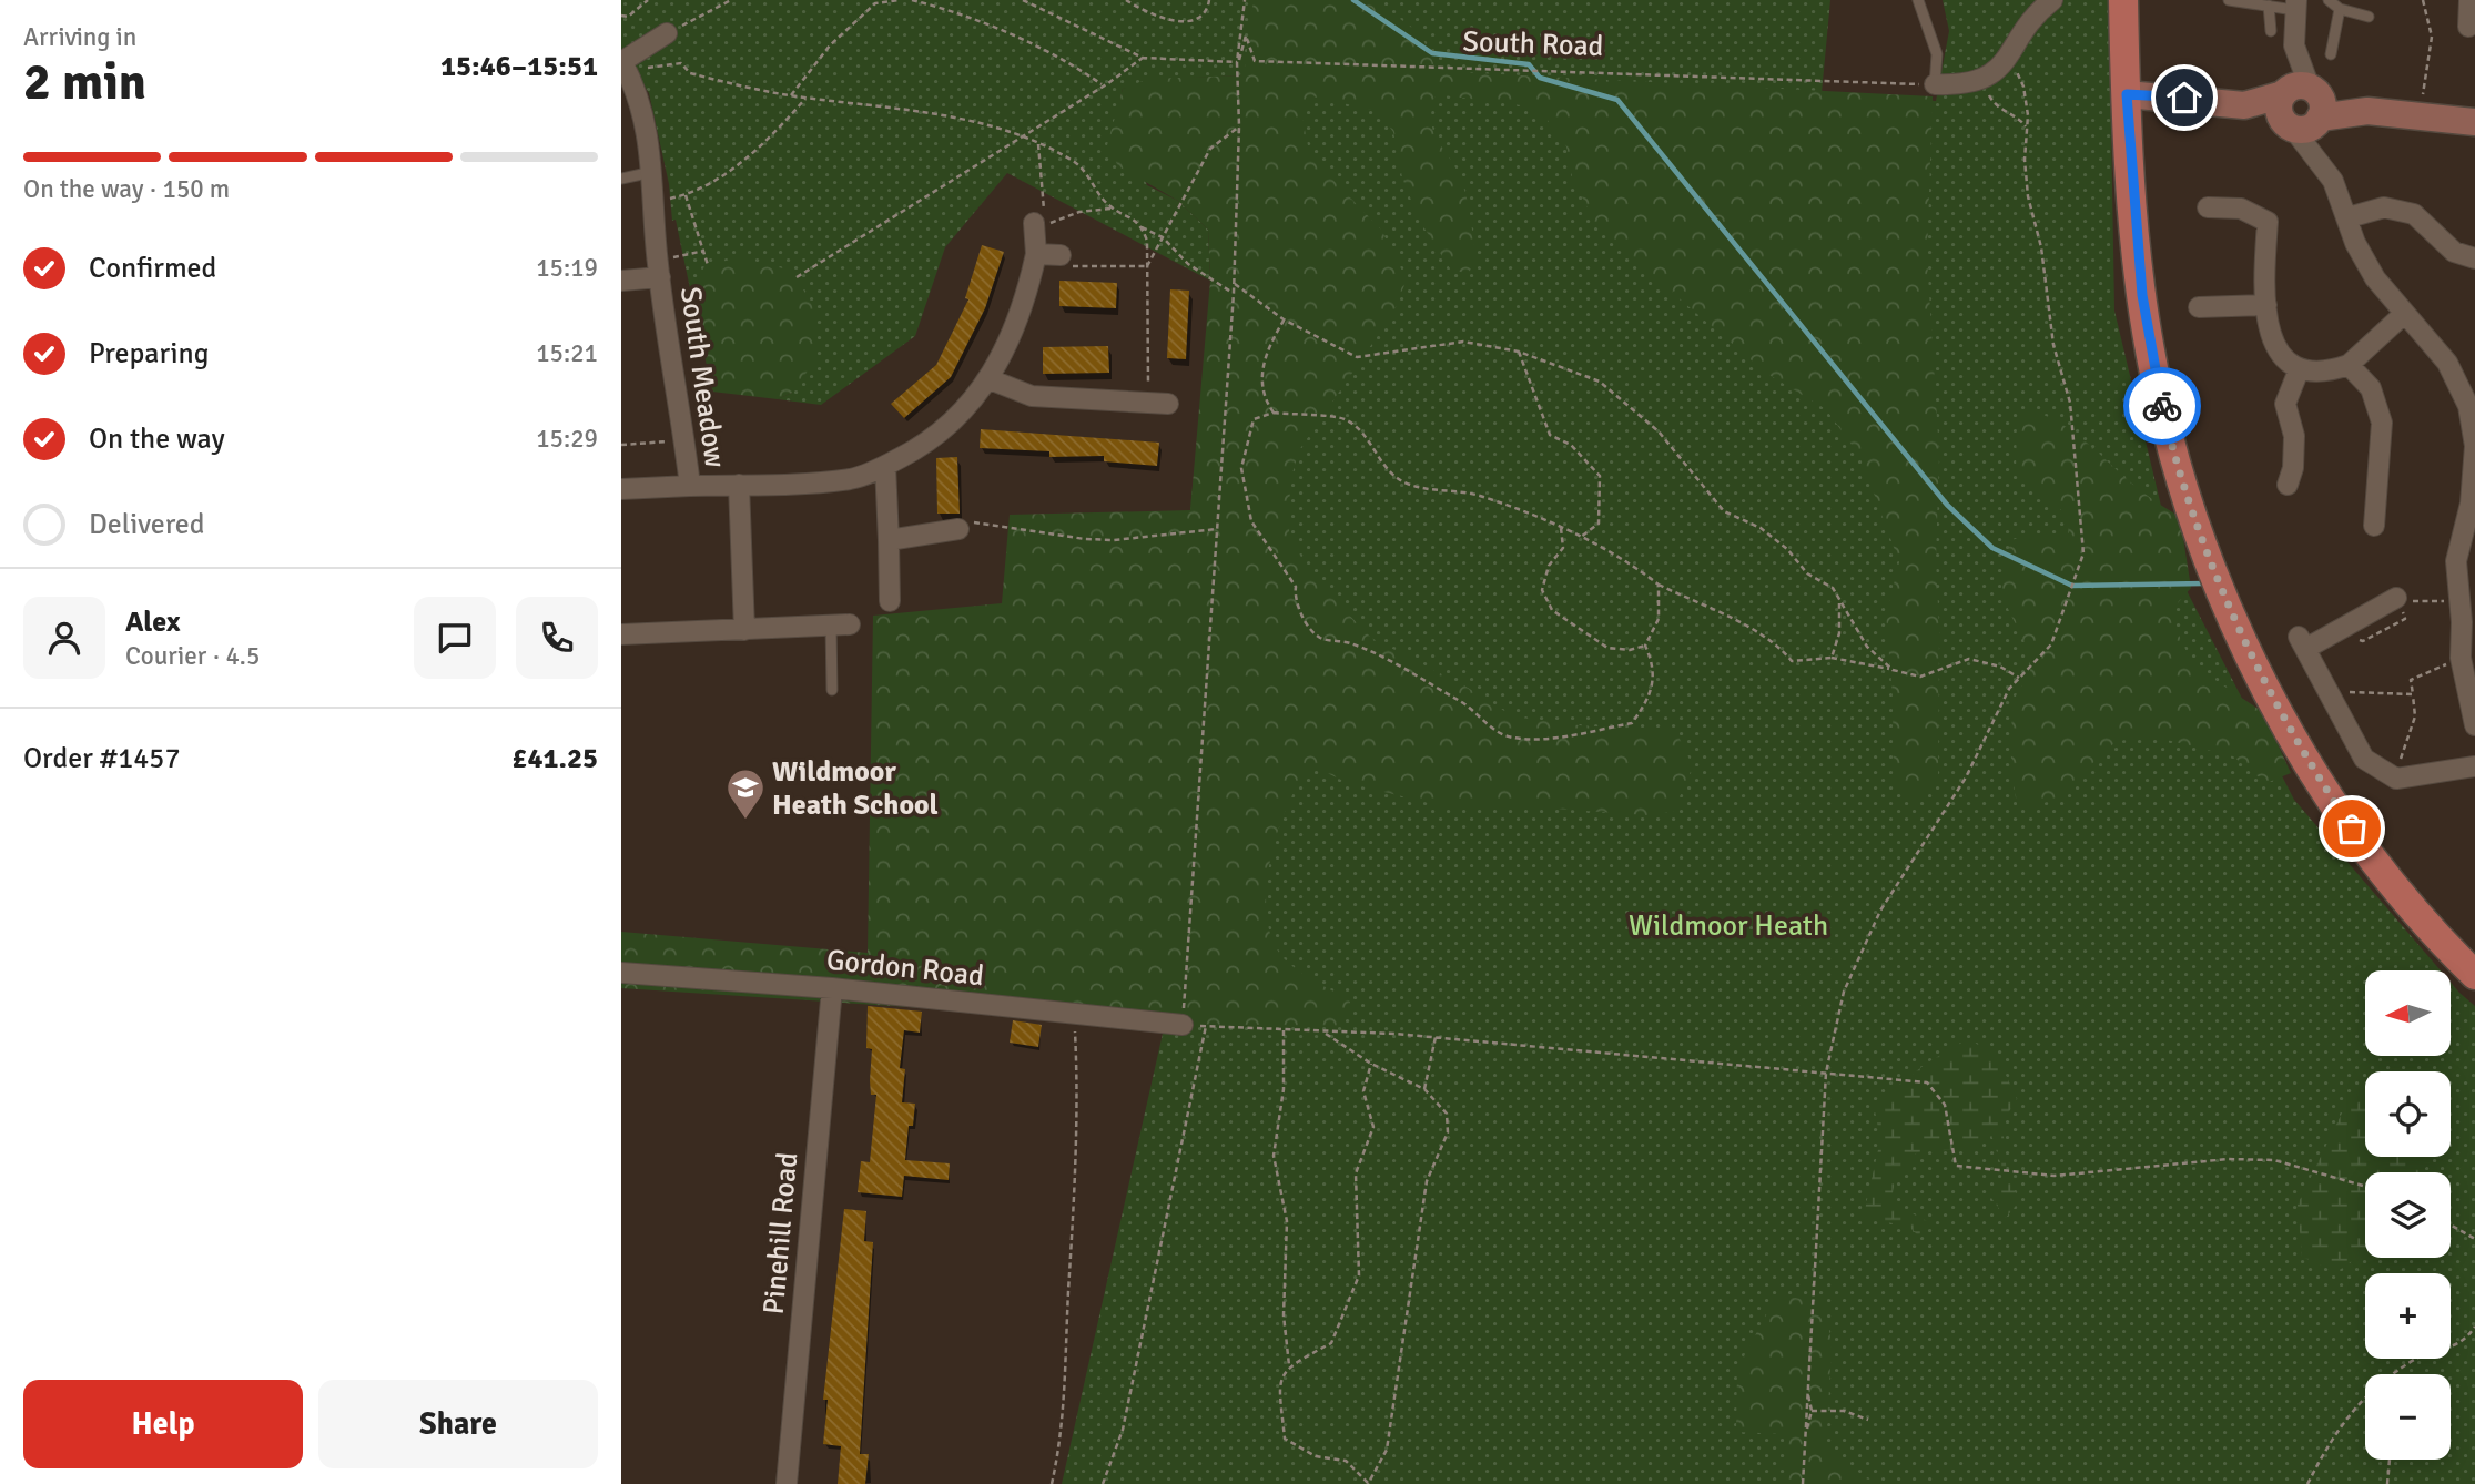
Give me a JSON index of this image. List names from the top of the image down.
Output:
{
  "streets": {
    "street": ["South Meadow", "Gordon Road", "Pinehill Road"],
    "path": ["South Road"]
  },
  "crossings": [
    ["Gordon Road", "Pinehill Road"]
  ],
  "parks": ["Wildmoor Heath"],
  "places": {
    "school or university": ["Wildmoor Heath School"]
  },
  "north": "left",
  "page": {
    "heading": ["2 min", "Arriving in", "15:46–15:51"],
    "panel": [
      "Alex",
      "Courier · 4.5",
      "Order #1457",
      "£41.25"
    ],
    "bar": "On the way · 150 m",
    "list": [
      ["Confirmed", "15:19"],
      ["Preparing", "15:21"],
      ["On the way", "15:29"],
      "Delivered"
    ],
    "map_buttons": ["+", "−"],
    "buttons": ["Help", "Share"]
  }
}
